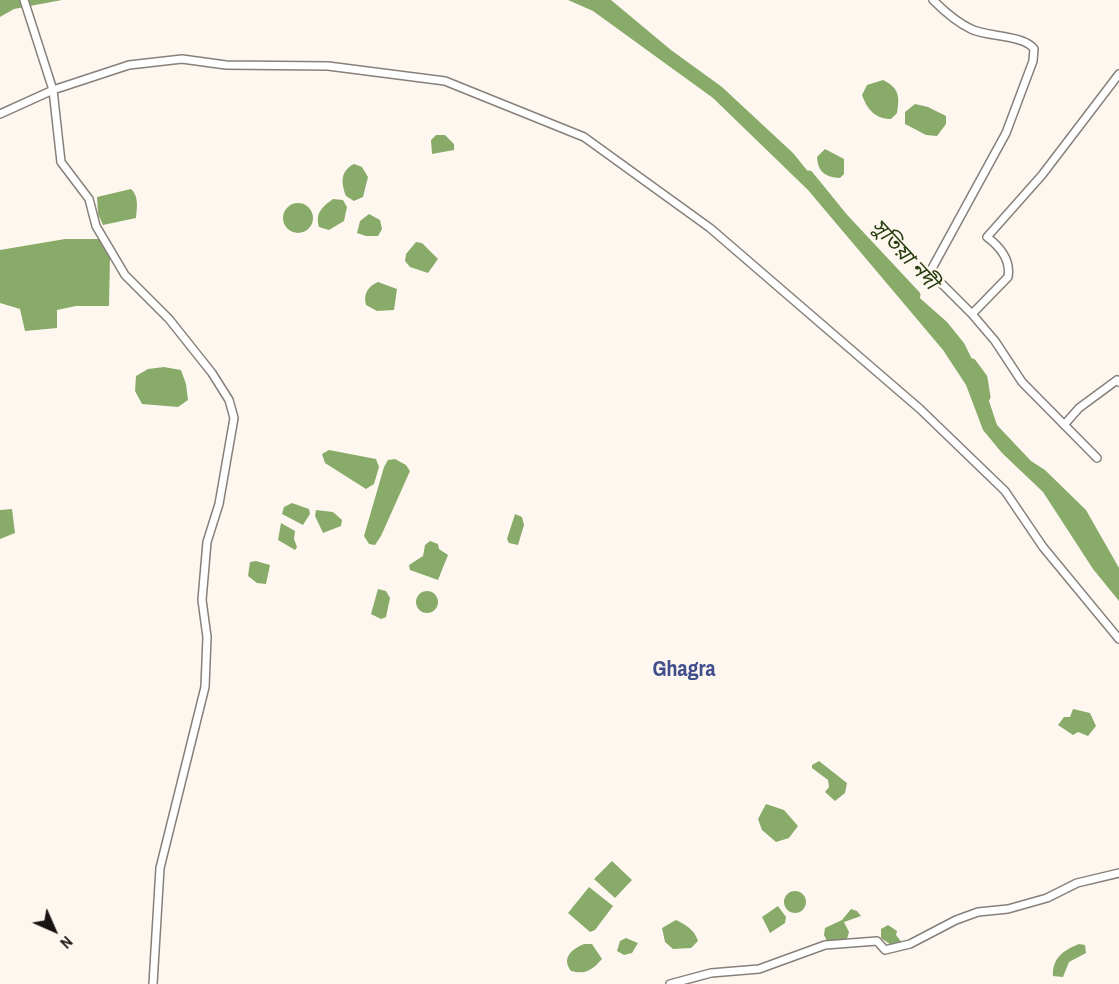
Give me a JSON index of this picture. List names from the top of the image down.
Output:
{
  "districts": ["Ghagra"],
  "water": ["সুতিয়া নদী"],
  "north": "bottom right"
}
